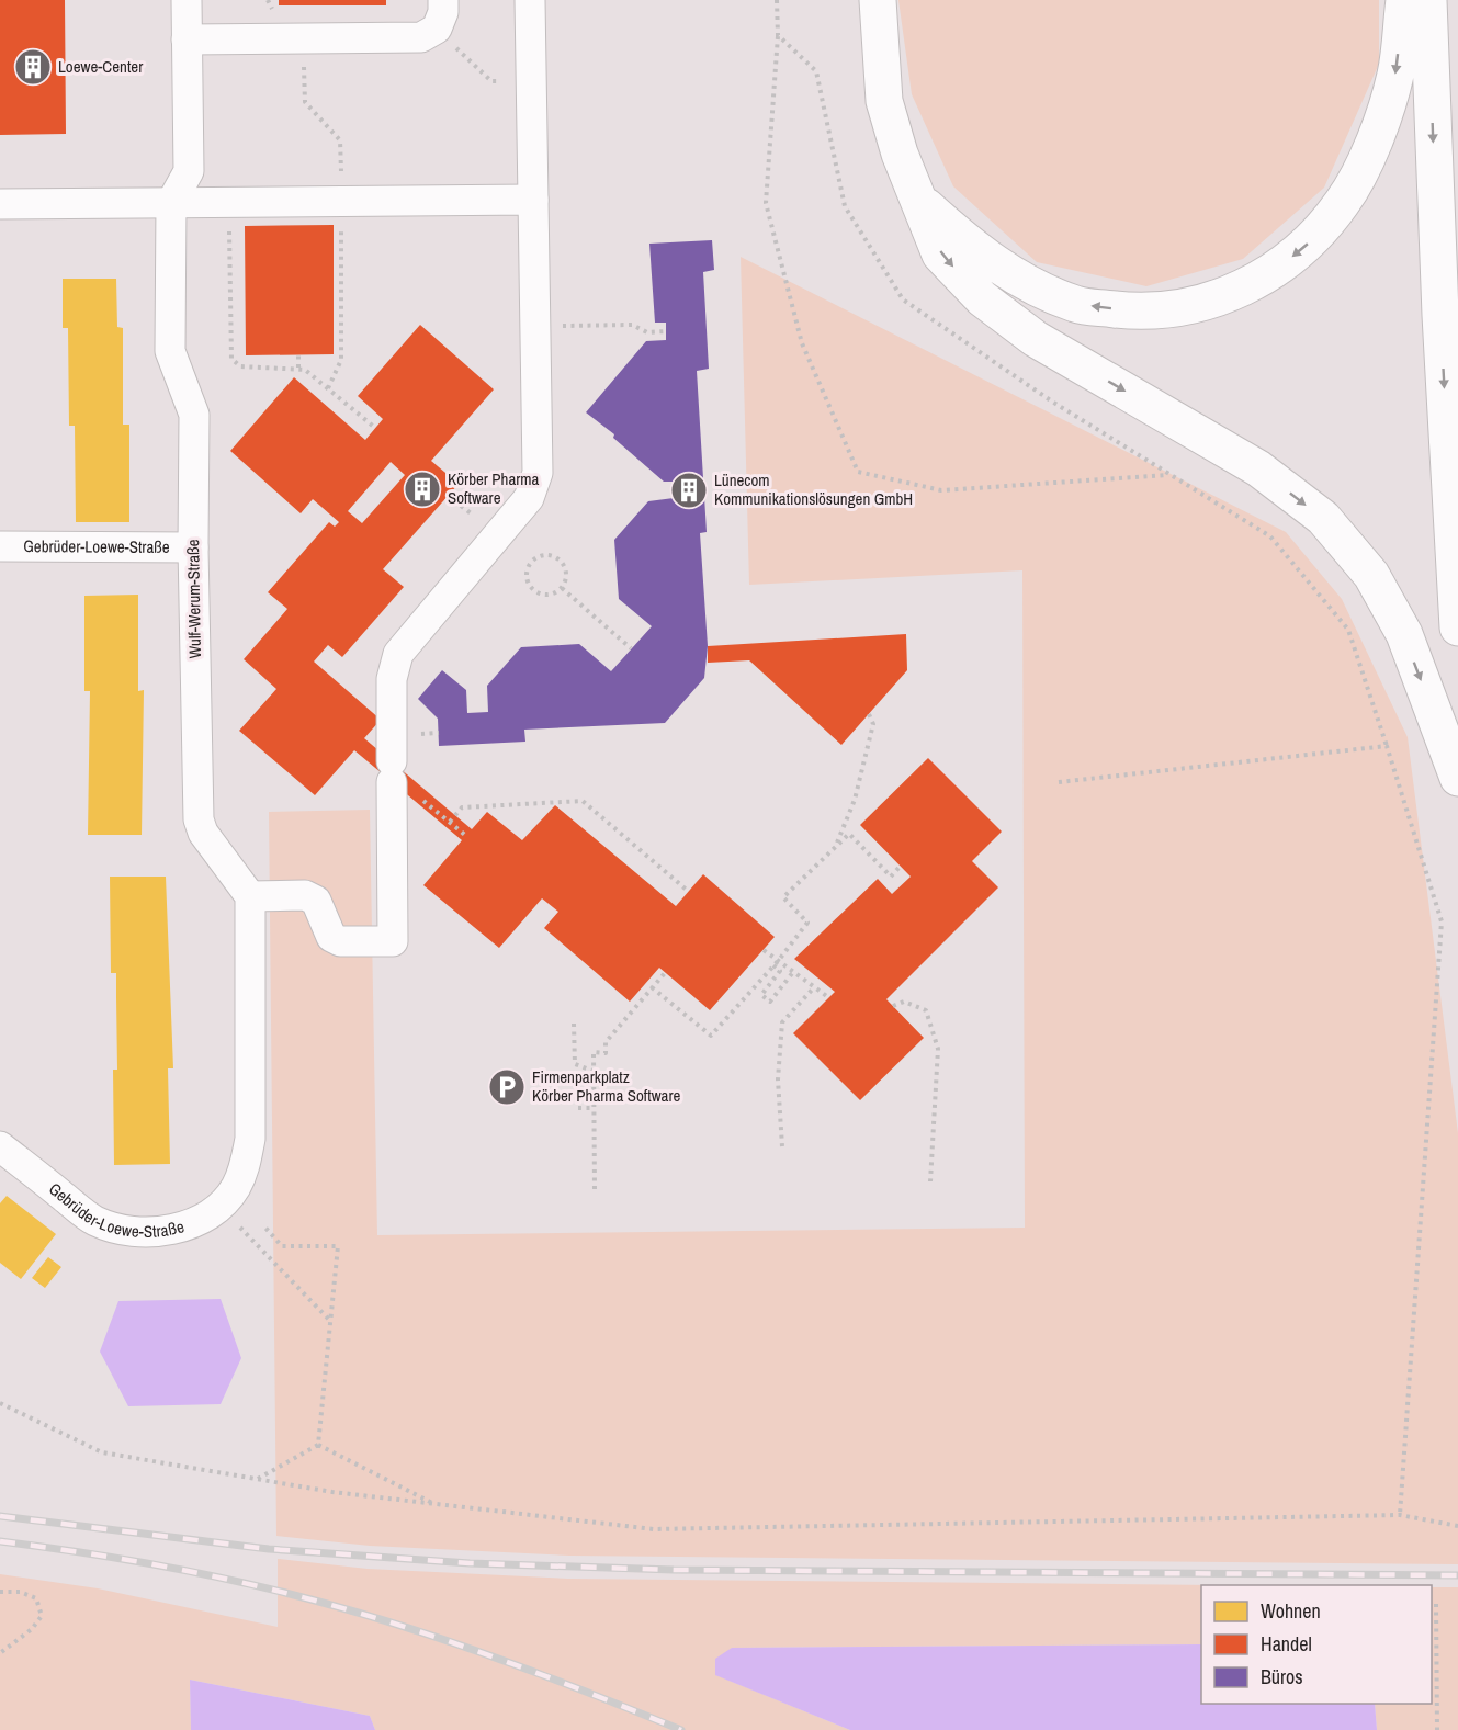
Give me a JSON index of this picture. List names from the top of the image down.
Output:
{
  "streets": {
    "street": ["Gebrüder-Loewe-Straße", "Wulf-Werum-Straße"]
  },
  "crossings": [
    ["Gebrüder-Loewe-Straße", "Wulf-Werum-Straße"]
  ],
  "places": {
    "building": ["Loewe-Center", "Körber Pharma Software", "Lünecom Kommunikationslösungen GmbH"],
    "parking": ["Firmenparkplatz Körber Pharma Software"]
  },
  "legend": ["Wohnen", "Handel", "Büros"]
}
